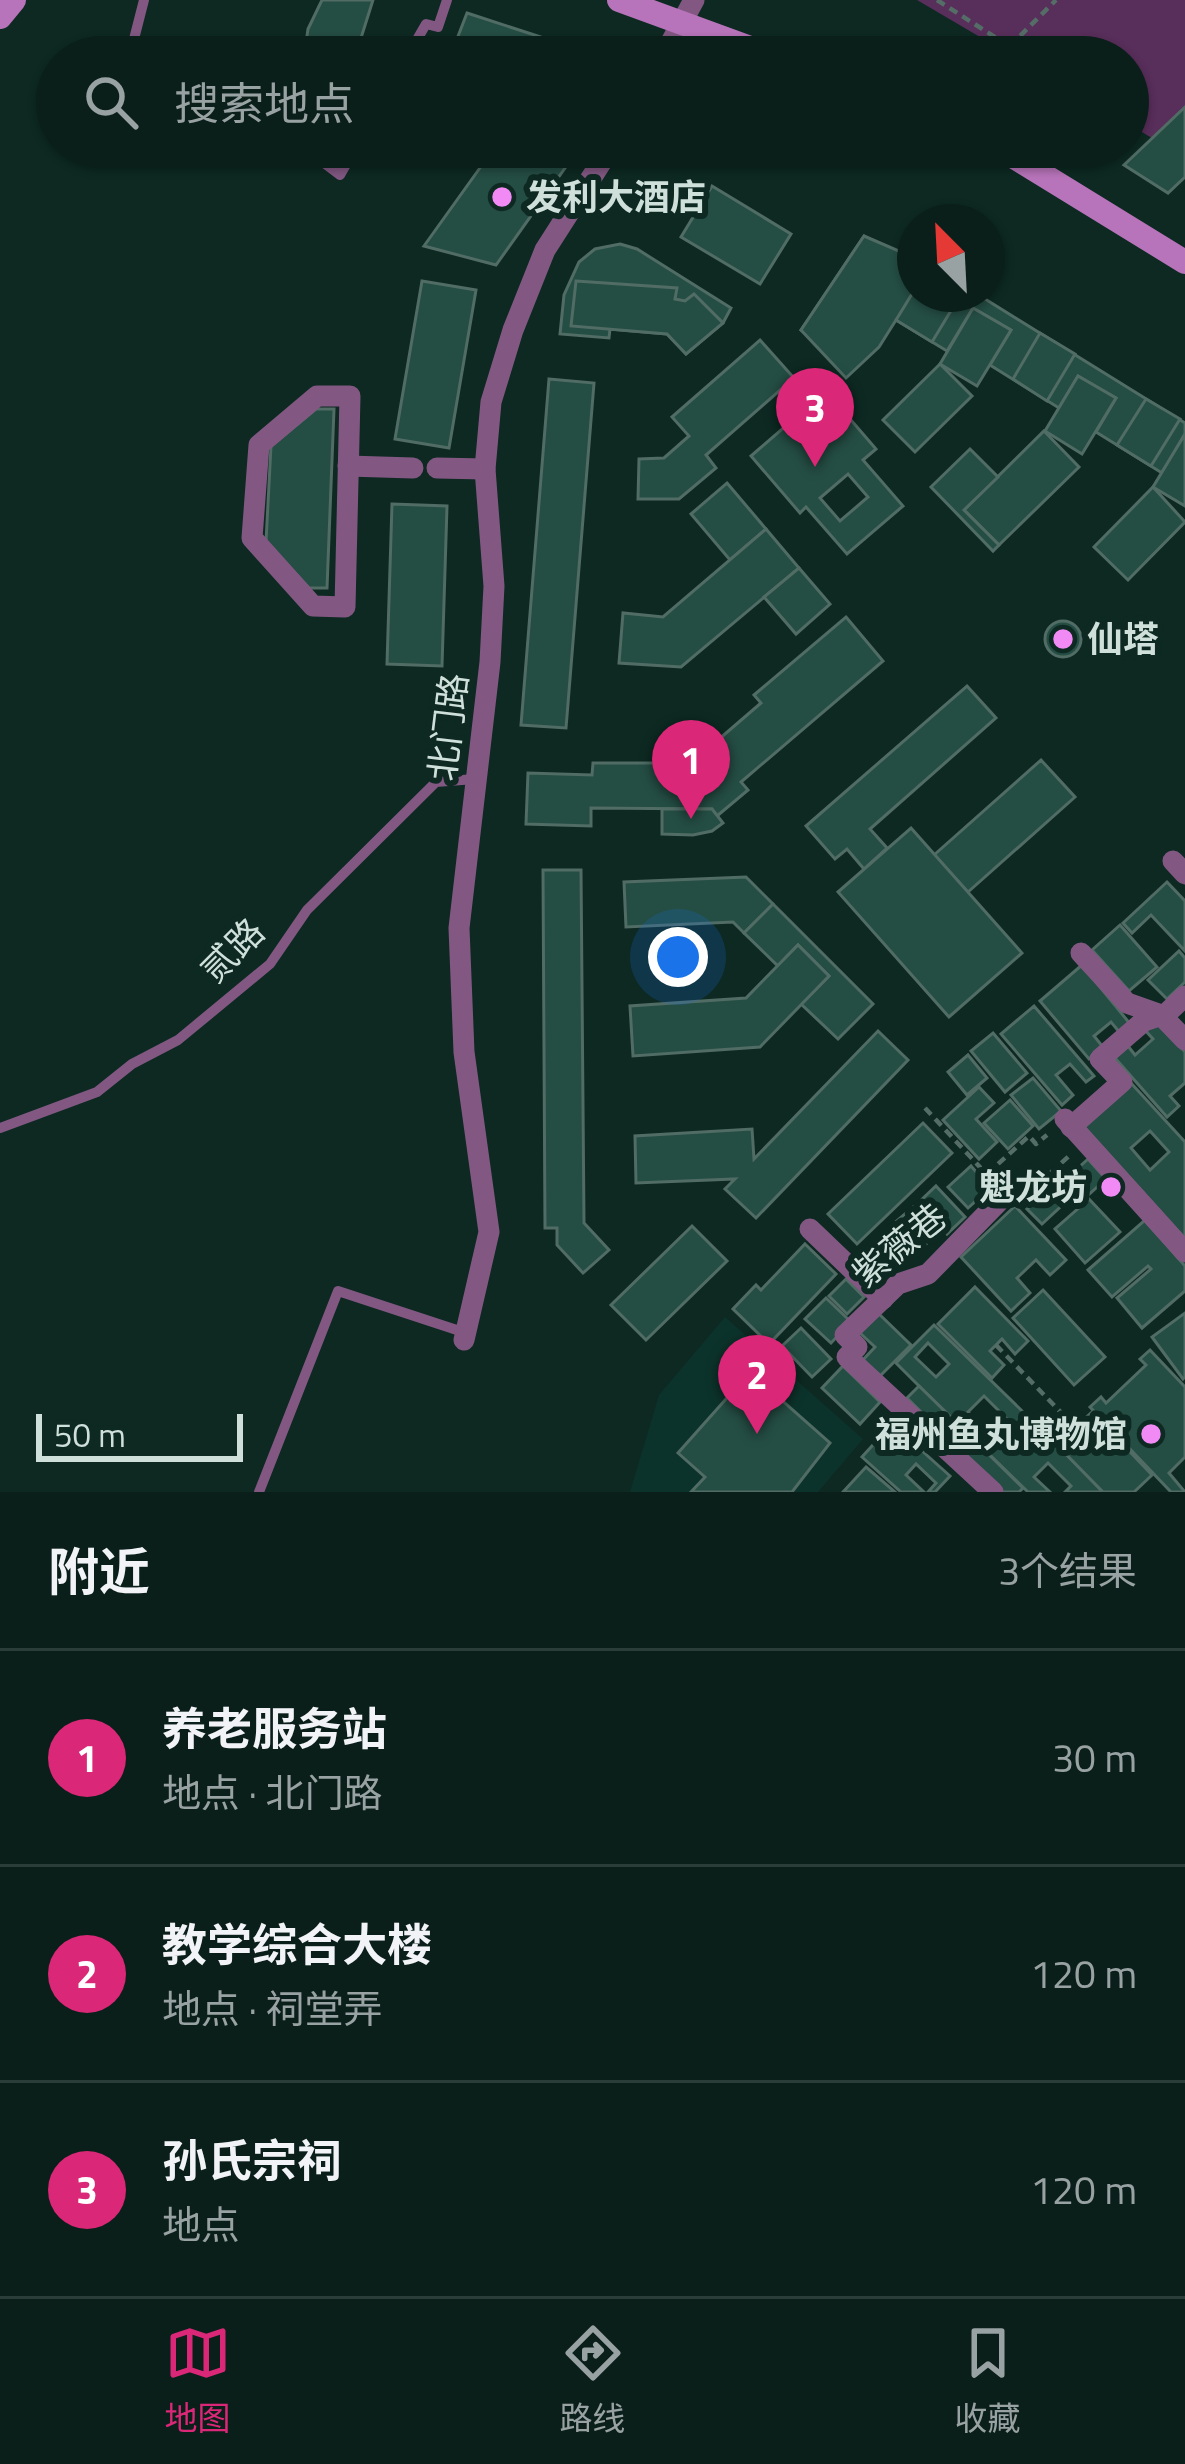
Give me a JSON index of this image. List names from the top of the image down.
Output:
{
  "streets": {
    "street": ["北门路", "紫薇巷"],
    "lane": ["贰路"]
  },
  "crossings": [
    ["北门路", "贰路"]
  ],
  "places": [
    "发利大酒店",
    "仙塔",
    "魁龙坊",
    "福州鱼丸博物馆"
  ],
  "scale_bar": "50 m",
  "north": "top left",
  "page": {
    "search": "搜索地点",
    "pins": ["3", "1", "2"],
    "scale": "50 m",
    "heading": ["附近", "3个结果"],
    "list": [
      {
        "mark": "1",
        "name": "养老服务站",
        "note": "地点 · 北门路",
        "value": "30 m"
      },
      {
        "mark": "2",
        "name": "教学综合大楼",
        "note": "地点 · 祠堂弄",
        "value": "120 m"
      },
      {
        "mark": "3",
        "name": "孙氏宗祠",
        "note": "地点",
        "value": "120 m"
      }
    ],
    "nav": ["地图", "路线", "收藏"]
  }
}
